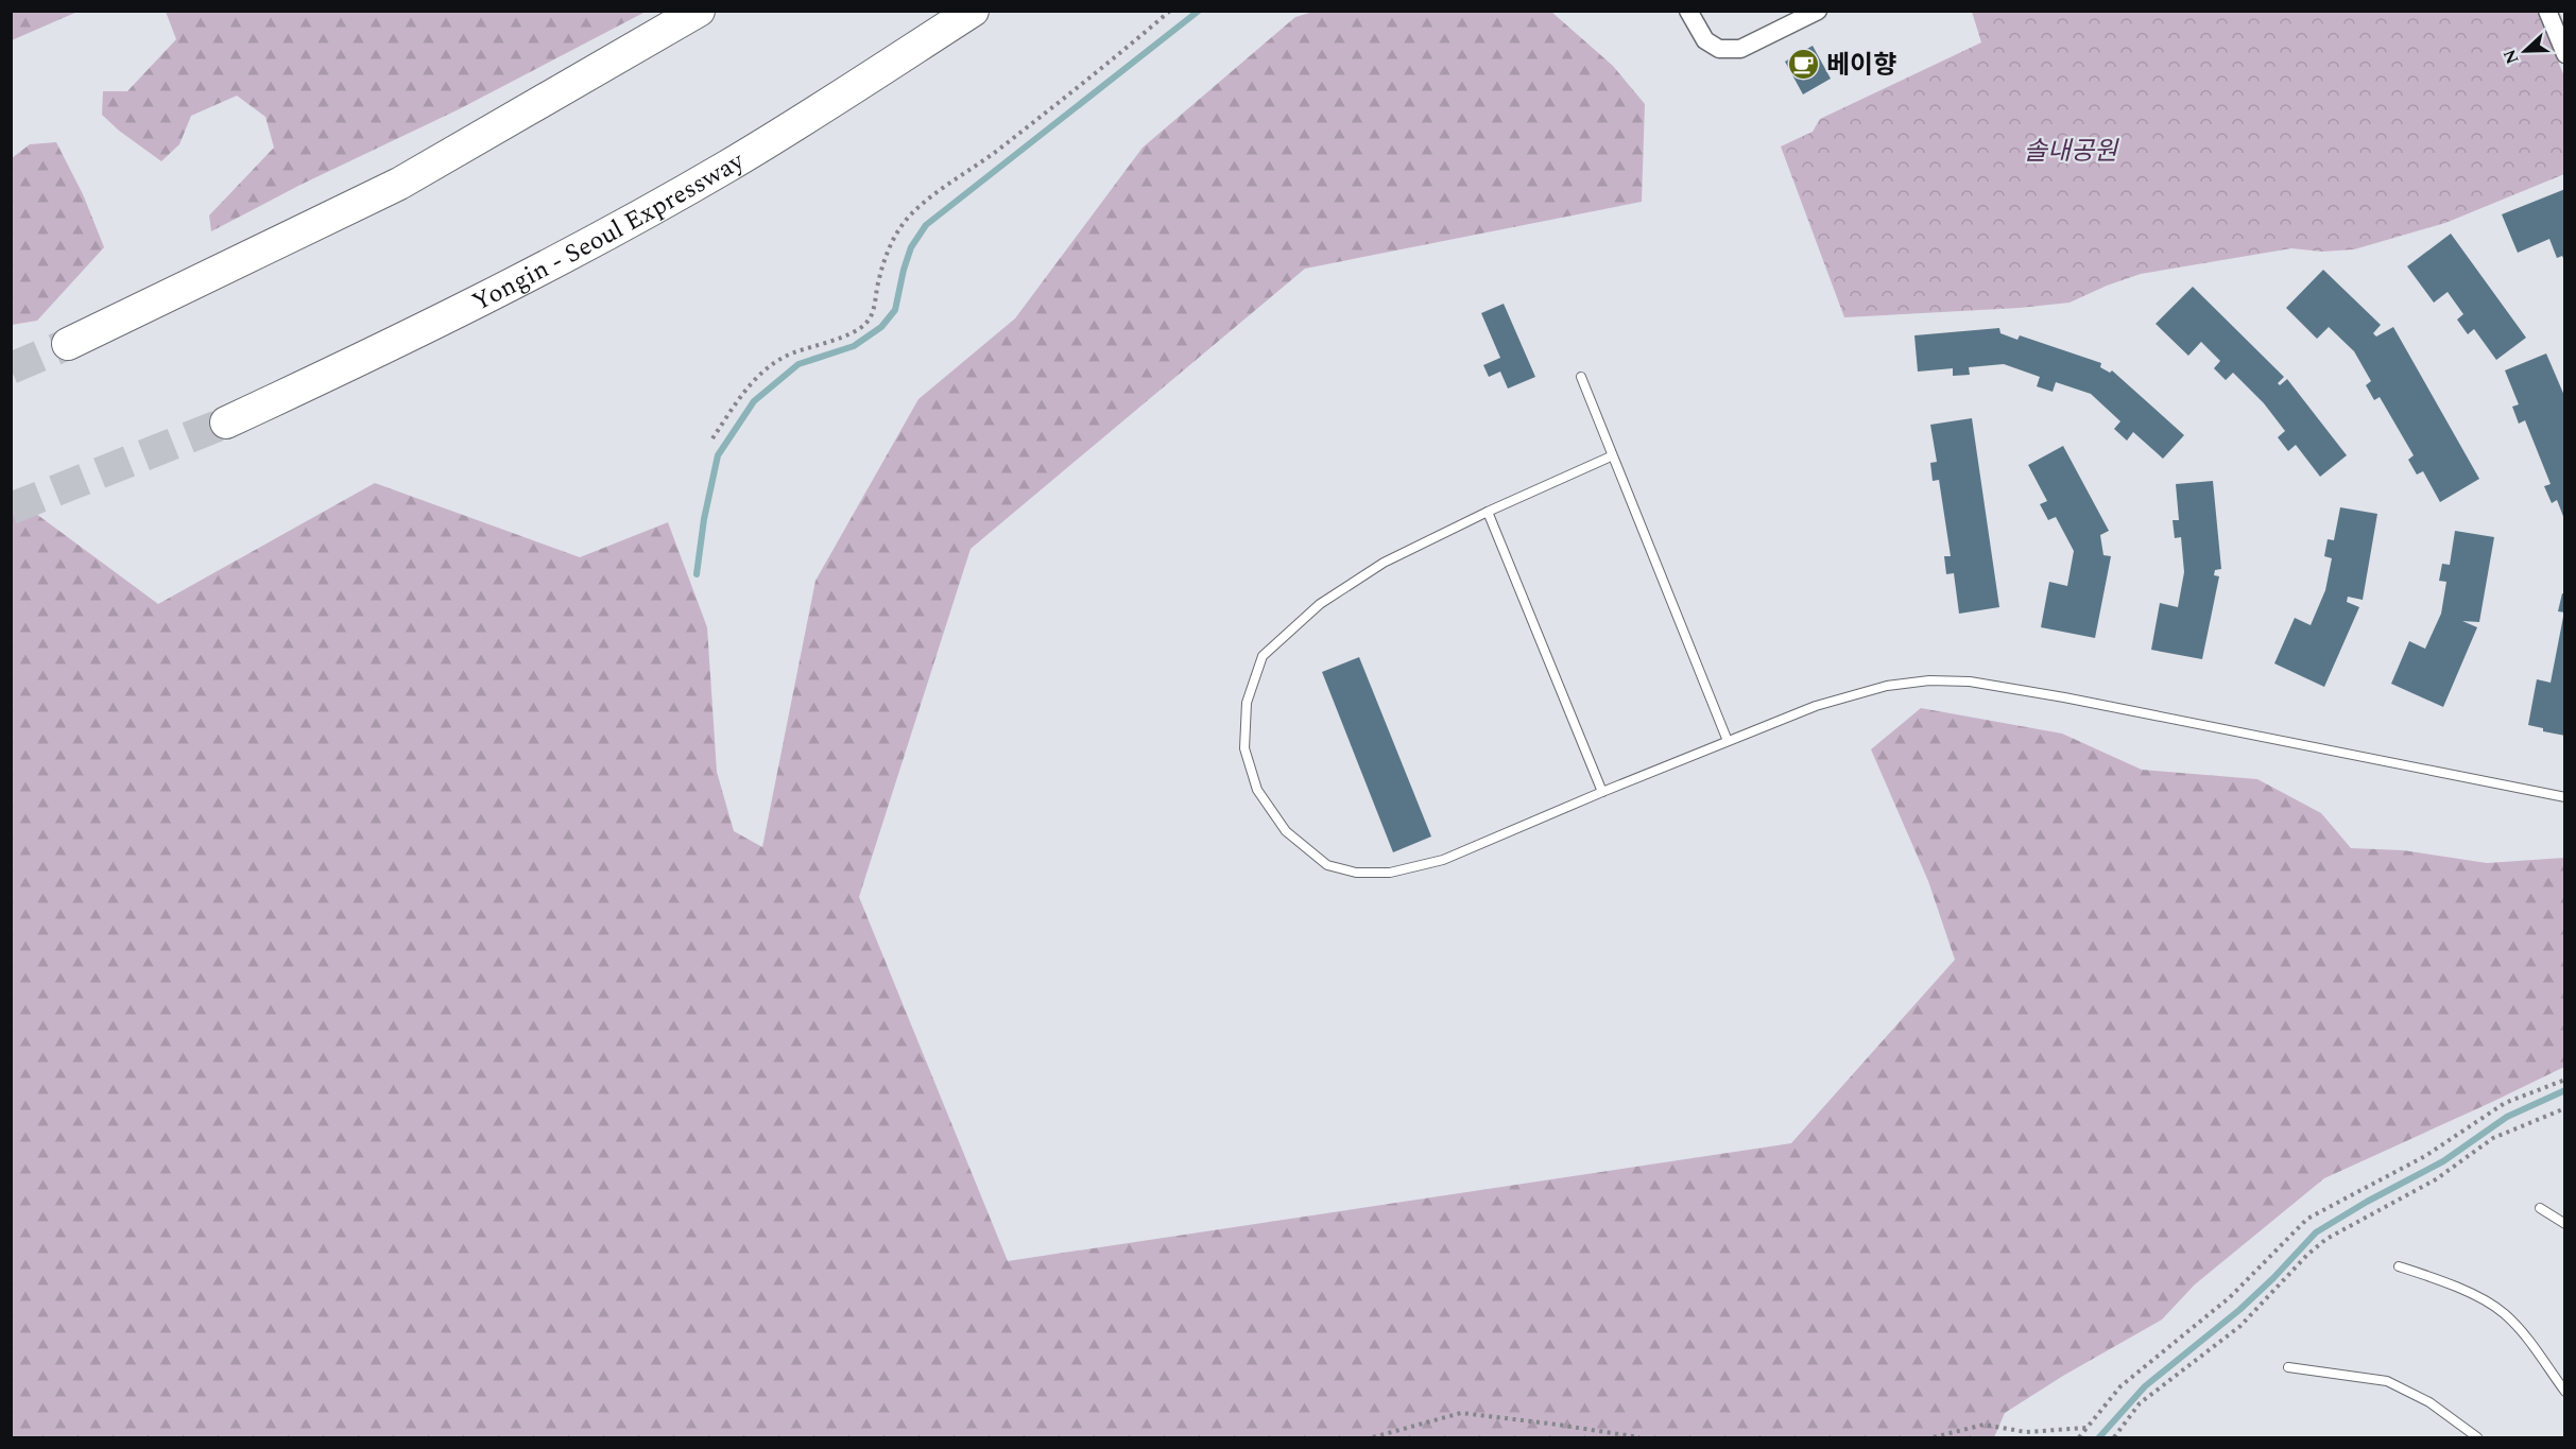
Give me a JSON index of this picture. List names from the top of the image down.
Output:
{
  "streets": {
    "highway": ["Yongin - Seoul Expressway"]
  },
  "parks": ["솔내공원"],
  "places": {
    "cafe": ["베이향"]
  },
  "north": "left"
}
